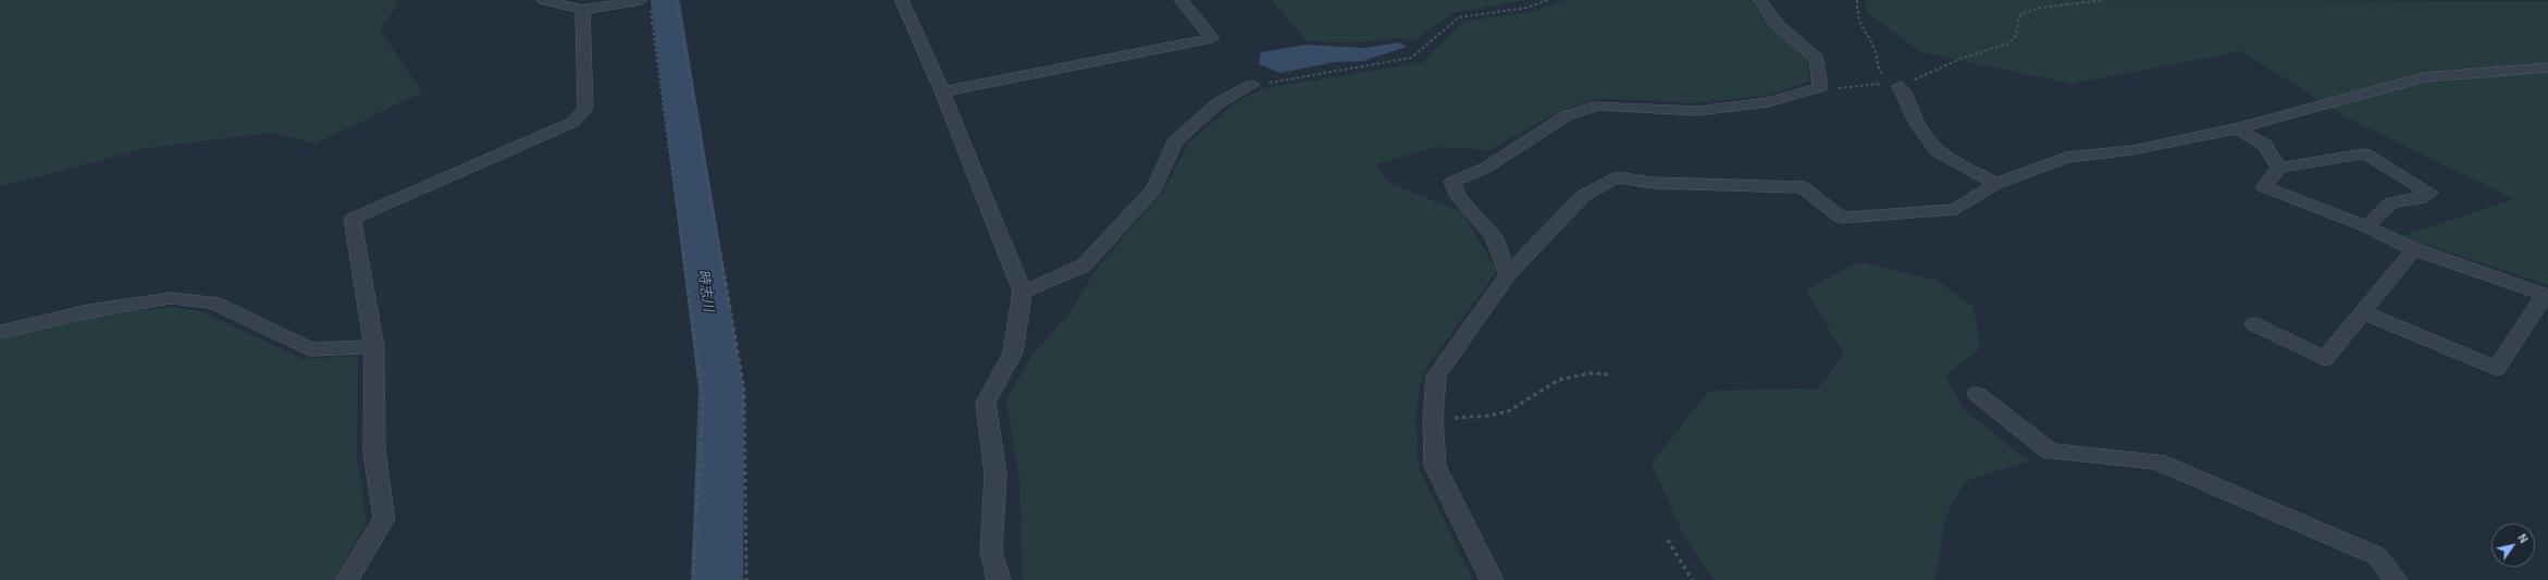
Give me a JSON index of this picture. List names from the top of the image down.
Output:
{
  "water": ["時志川"],
  "north": "top right"
}
